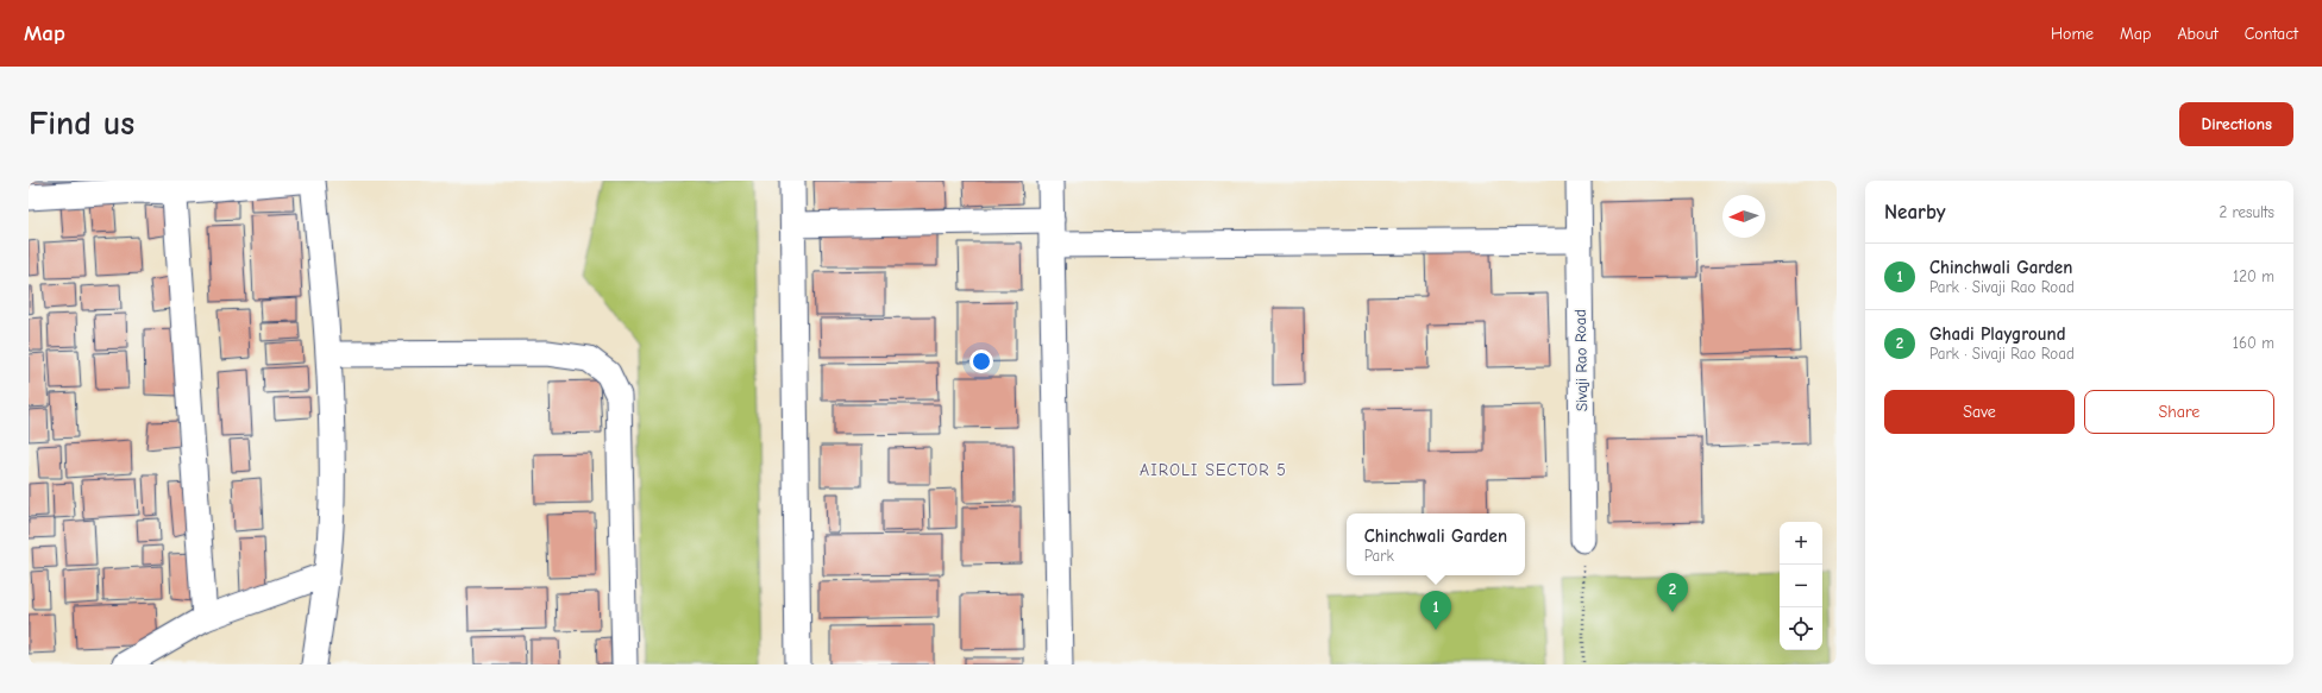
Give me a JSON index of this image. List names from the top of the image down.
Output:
{
  "streets": {
    "street": ["Sivaji Rao Road"]
  },
  "districts": ["AIROLI SECTOR 5"],
  "north": "left",
  "page": {
    "header": "Map",
    "nav": [
      "Home",
      "Map",
      "About",
      "Contact"
    ],
    "buttons": [
      "Directions",
      ["Save", "Share"]
    ],
    "title": "Find us",
    "heading": ["Nearby", "2 results"],
    "list": [
      {
        "mark": "1",
        "name": "Chinchwali Garden",
        "note": "Park · Sivaji Rao Road",
        "value": "120 m"
      },
      {
        "mark": "2",
        "name": "Ghadi Playground",
        "note": "Park · Sivaji Rao Road",
        "value": "160 m"
      }
    ],
    "popup": ["Chinchwali Garden", "Park"],
    "map_buttons": ["+", "−"],
    "pins": ["2", "1"]
  }
}
